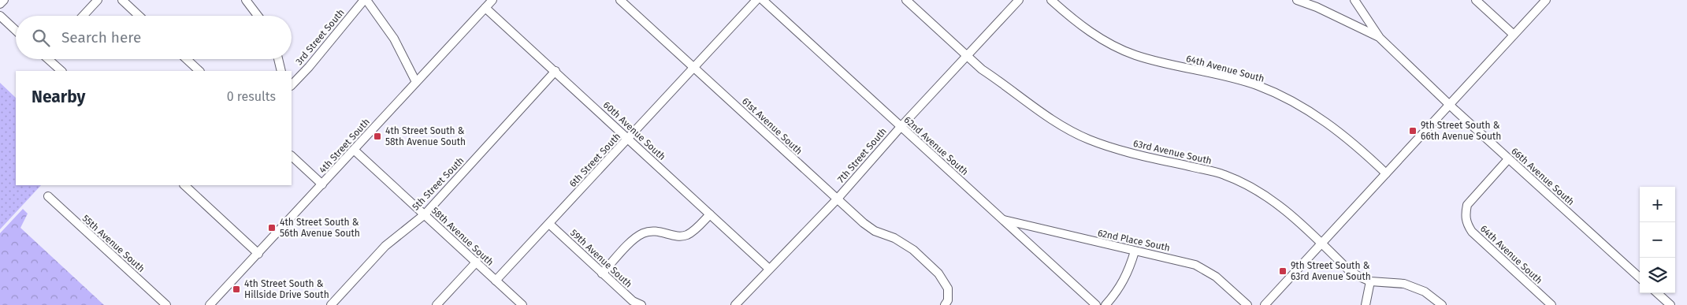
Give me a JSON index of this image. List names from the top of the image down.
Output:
{
  "streets": {
    "street": [
      "3rd Street South",
      "64th Avenue South",
      "61st Avenue South",
      "60th Avenue South",
      "4th Street South",
      "62nd Avenue South",
      "63rd Avenue South",
      "7th Street South",
      "6th Street South",
      "66th Avenue South",
      "5th Street South",
      "58th Avenue South",
      "62nd Place South",
      "55th Avenue South",
      "59th Avenue South"
    ]
  },
  "crossings": [
    ["64th Avenue South", "66th Avenue South"],
    ["61st Avenue South", "7th Street South"],
    ["61st Avenue South", "6th Street South"],
    ["60th Avenue South", "4th Street South"],
    ["60th Avenue South", "7th Street South"],
    ["60th Avenue South", "6th Street South"],
    ["60th Avenue South", "5th Street South"],
    ["4th Street South", "58th Avenue South"],
    ["62nd Avenue South", "7th Street South"],
    ["62nd Avenue South", "62nd Place South"],
    ["63rd Avenue South", "7th Street South"],
    ["6th Street South", "58th Avenue South"],
    ["6th Street South", "59th Avenue South"],
    ["5th Street South", "58th Avenue South"]
  ],
  "places": {
    "transit": [
      "9th Street South & 66th Avenue South",
      "4th Street South & 58th Avenue South",
      "4th Street South & 56th Avenue South",
      "9th Street South & 63rd Avenue South",
      "4th Street South & Hillside Drive South"
    ]
  },
  "page": {
    "search": "Search here",
    "heading": ["Nearby", "0 results"],
    "map_buttons": ["+", "−"]
  }
}
